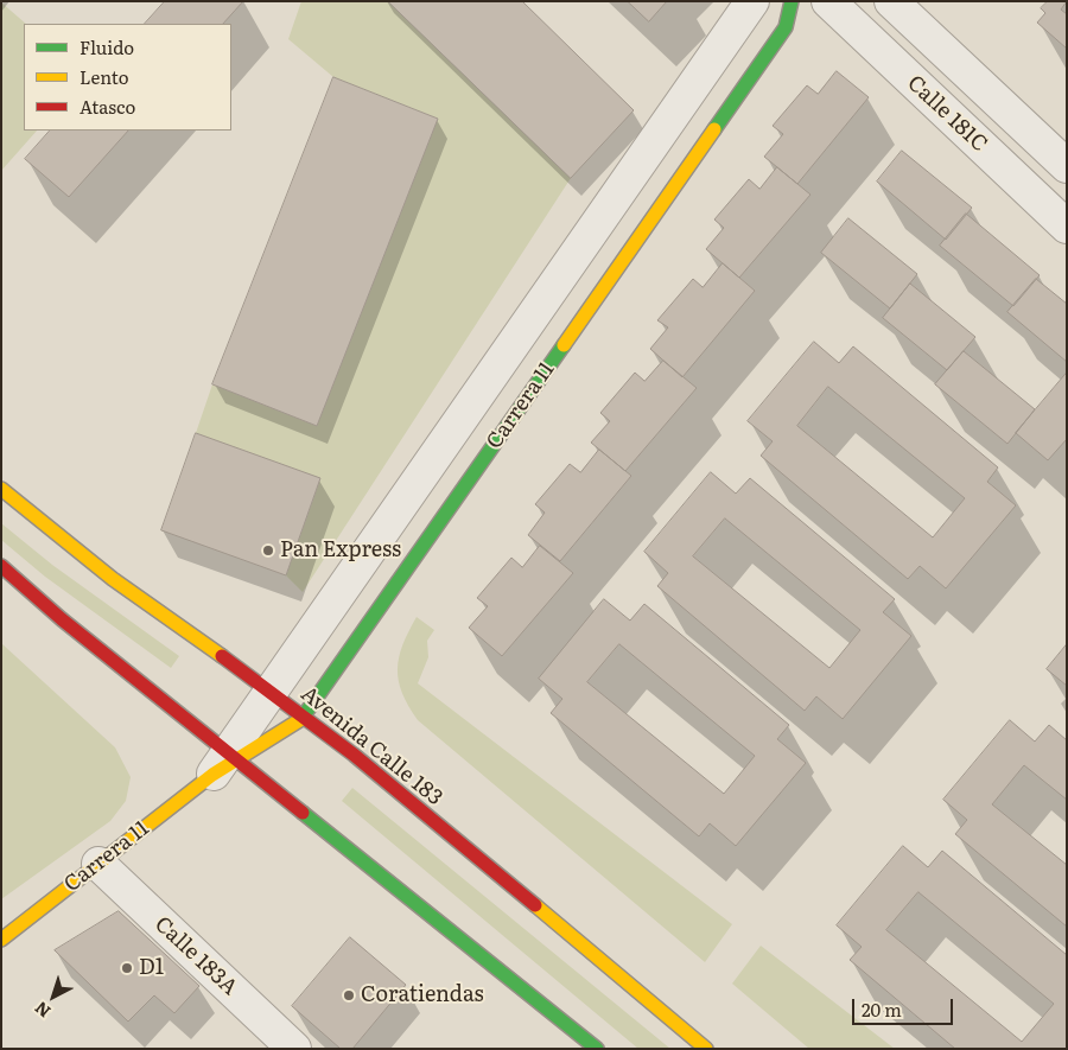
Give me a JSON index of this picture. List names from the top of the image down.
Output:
{
  "streets": {
    "main road": ["Carrera 11", "Avenida Calle 183"],
    "street": ["Calle 181C", "Calle 183A"]
  },
  "crossings": [
    ["Carrera 11", "Avenida Calle 183"],
    ["Carrera 11", "Calle 183A"]
  ],
  "places": ["Pan Express", "D1", "Coratiendas"],
  "legend": ["Fluido", "Lento", "Atasco"],
  "scale_bar": "20 m",
  "north": "bottom left"
}
